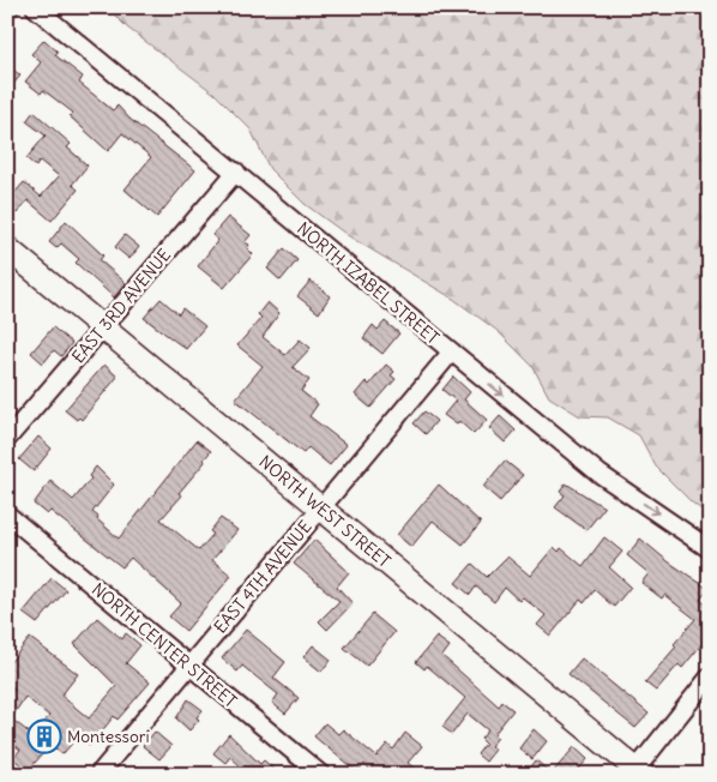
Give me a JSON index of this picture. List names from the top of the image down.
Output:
{
  "streets": {
    "street": [
      "NORTH IZABEL STREET",
      "EAST 3RD AVENUE",
      "NORTH WEST STREET",
      "EAST 4TH AVENUE",
      "NORTH CENTER STREET"
    ]
  },
  "crossings": [
    ["NORTH IZABEL STREET", "EAST 3RD AVENUE"],
    ["NORTH IZABEL STREET", "EAST 4TH AVENUE"],
    ["EAST 3RD AVENUE", "NORTH WEST STREET"],
    ["NORTH WEST STREET", "EAST 4TH AVENUE"],
    ["EAST 4TH AVENUE", "NORTH CENTER STREET"]
  ],
  "one_way": ["NORTH IZABEL STREET"],
  "places": {
    "building": ["Montessori"]
  }
}
